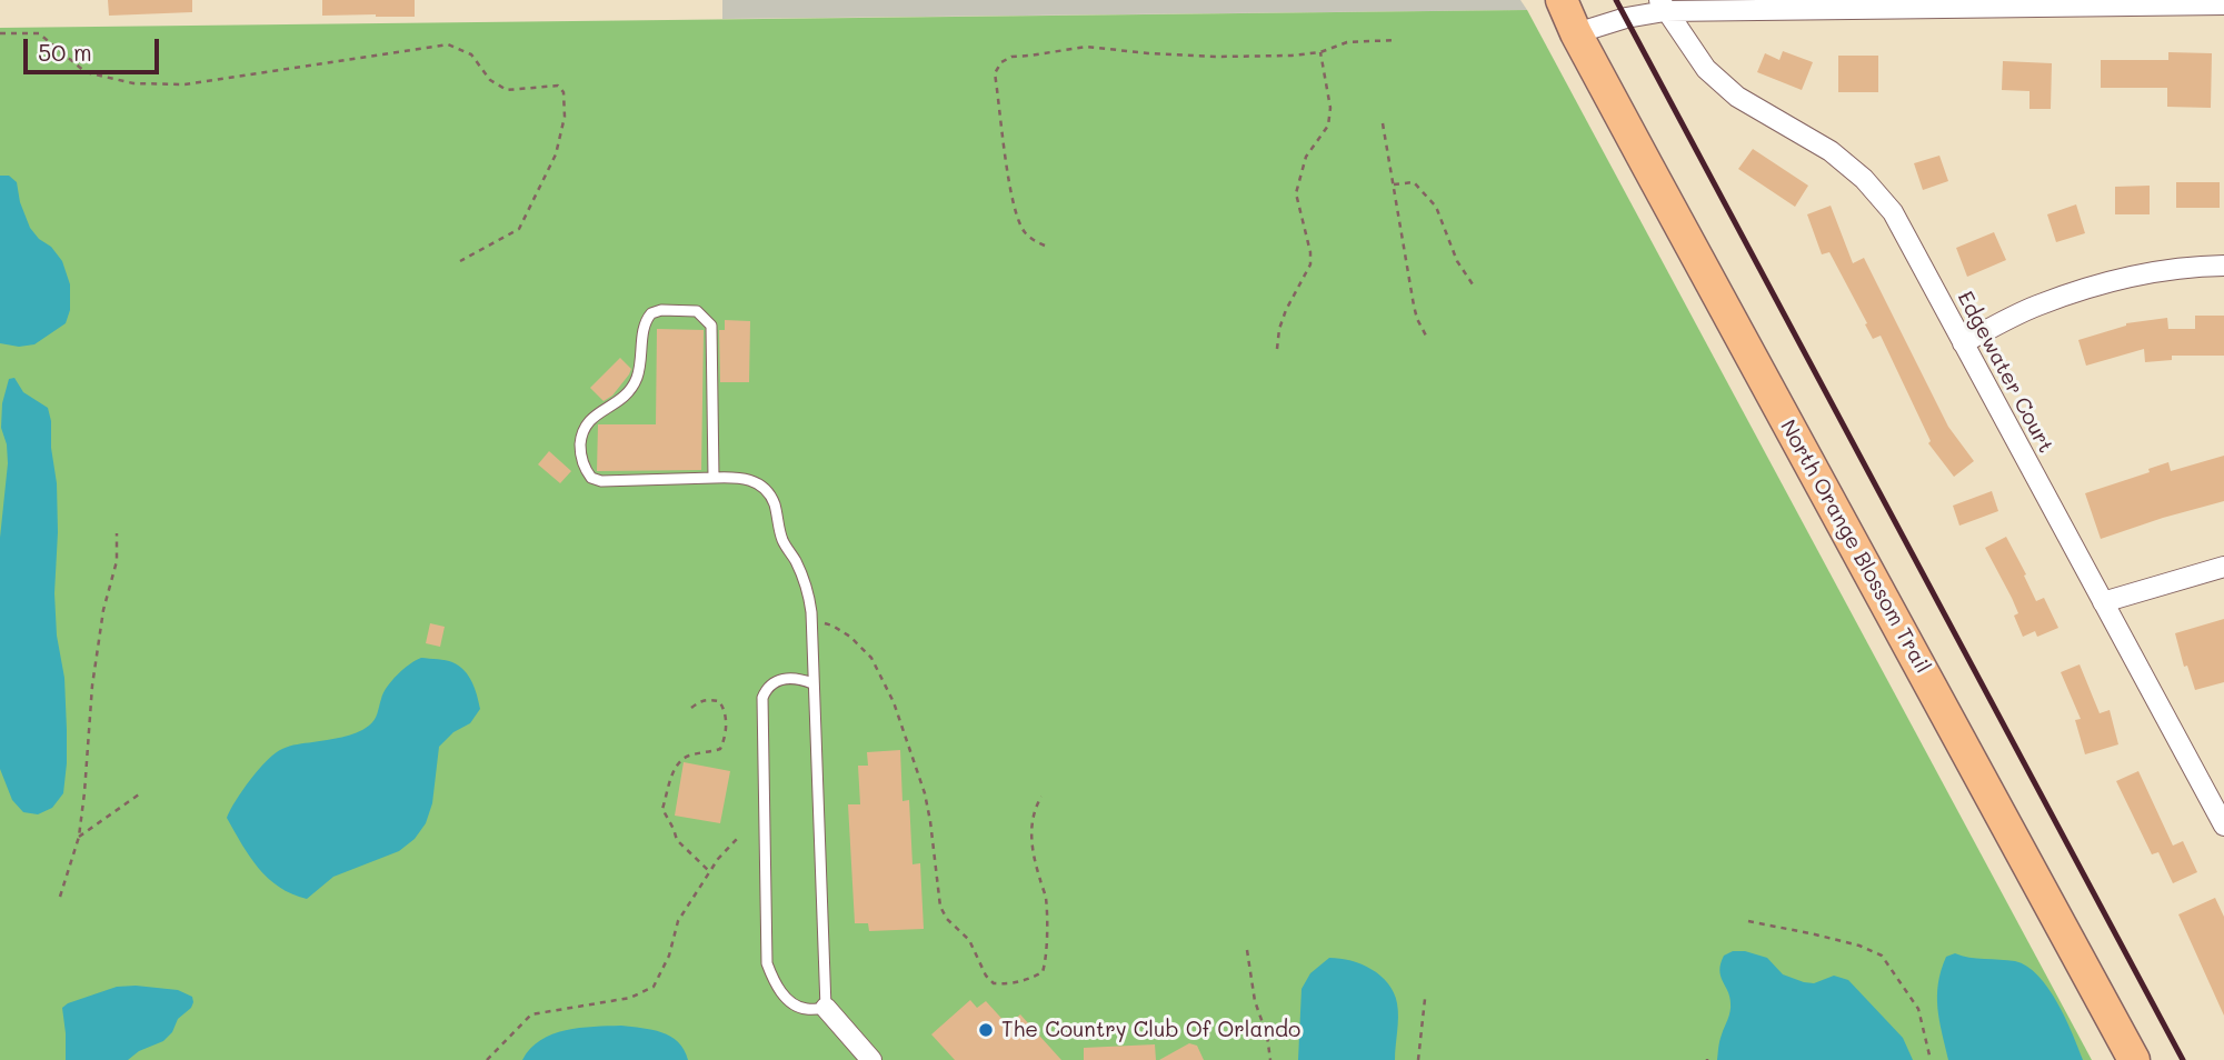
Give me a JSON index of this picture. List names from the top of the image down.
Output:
{
  "streets": {
    "main road": ["North Orange Blossom Trail"],
    "street": ["Edgewater Court"]
  },
  "places": ["The Country Club Of Orlando"],
  "scale_bar": "50 m"
}
